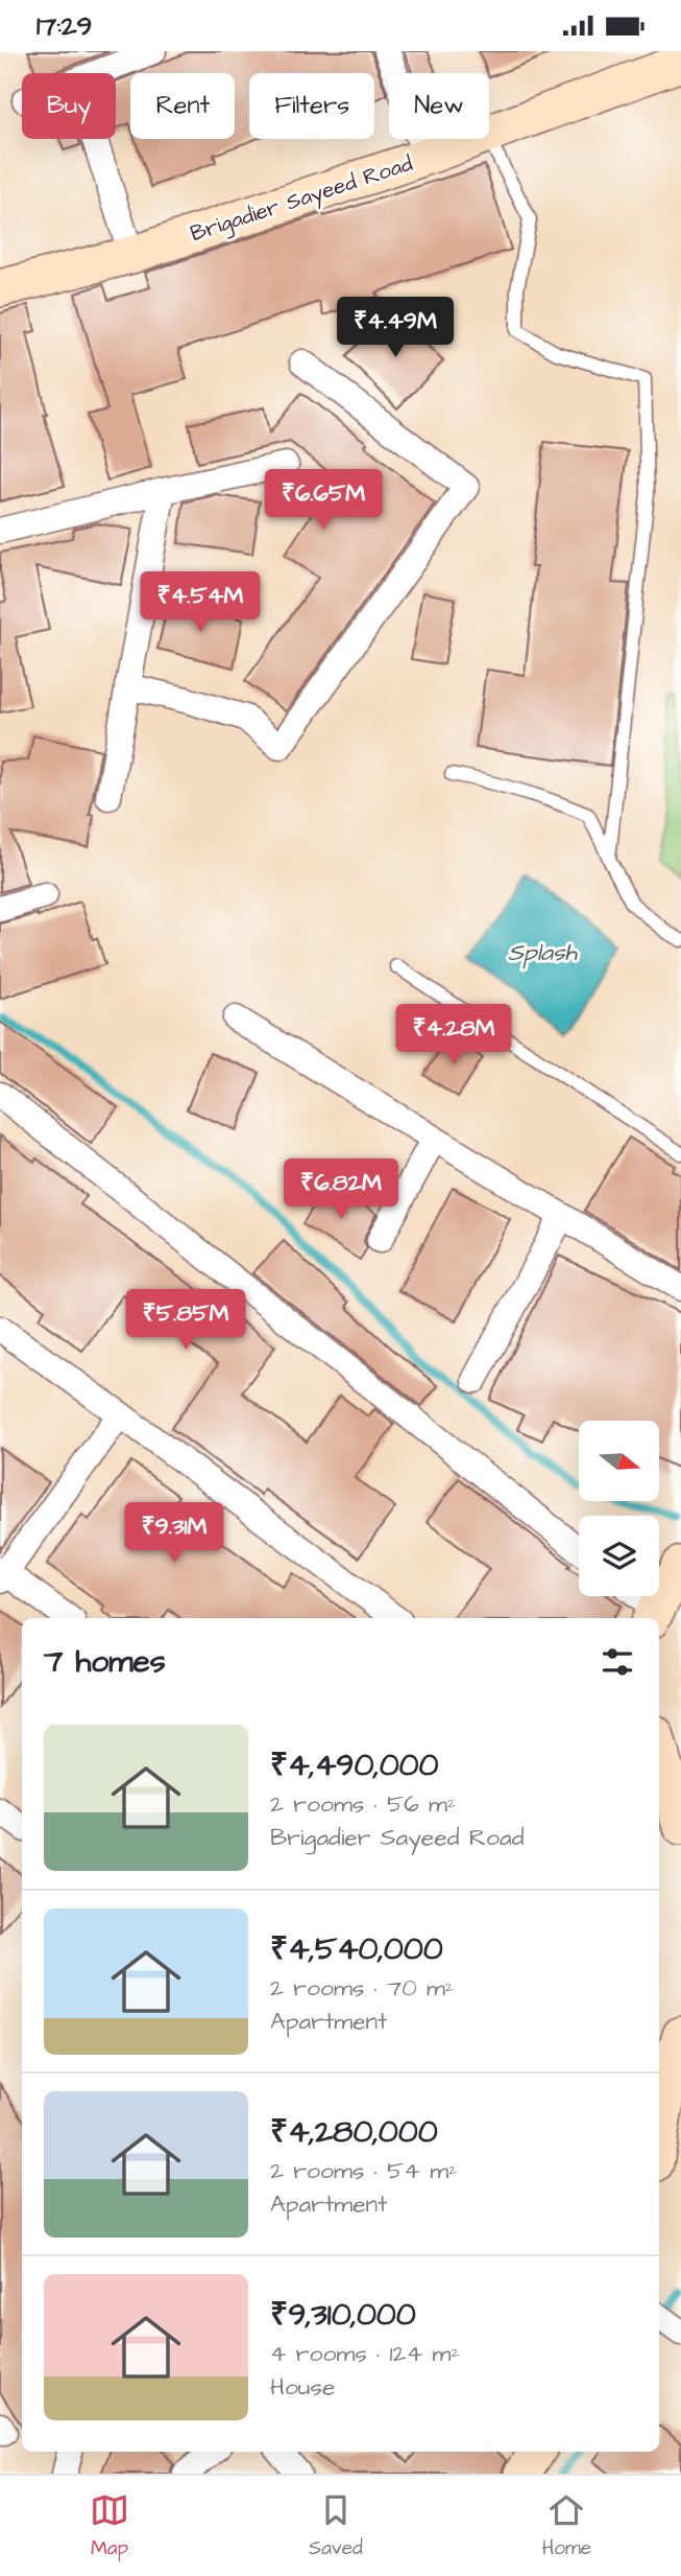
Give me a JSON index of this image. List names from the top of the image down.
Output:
{
  "streets": {
    "street": ["Brigadier Sayeed Road"]
  },
  "water": ["Splash"],
  "north": "right",
  "page": {
    "status": "17:29",
    "chip": [
      "Buy",
      "Rent",
      "Filters",
      "New"
    ],
    "price": [
      "₹4.49M",
      "₹6.65M",
      "₹4.54M",
      "₹4.28M",
      "₹6.82M",
      "₹5.85M",
      "₹9.31M"
    ],
    "heading": "7 homes",
    "list": [
      {
        "name": "₹4,490,000",
        "note": "2 rooms · 56 m² · Brigadier Sayeed Road"
      },
      {
        "name": "₹4,540,000",
        "note": "2 rooms · 70 m² · Apartment"
      },
      {
        "name": "₹4,280,000",
        "note": "2 rooms · 54 m² · Apartment"
      },
      {
        "name": "₹9,310,000",
        "note": "4 rooms · 124 m² · House"
      }
    ],
    "tabs": ["Map", "Saved", "Home"]
  }
}
